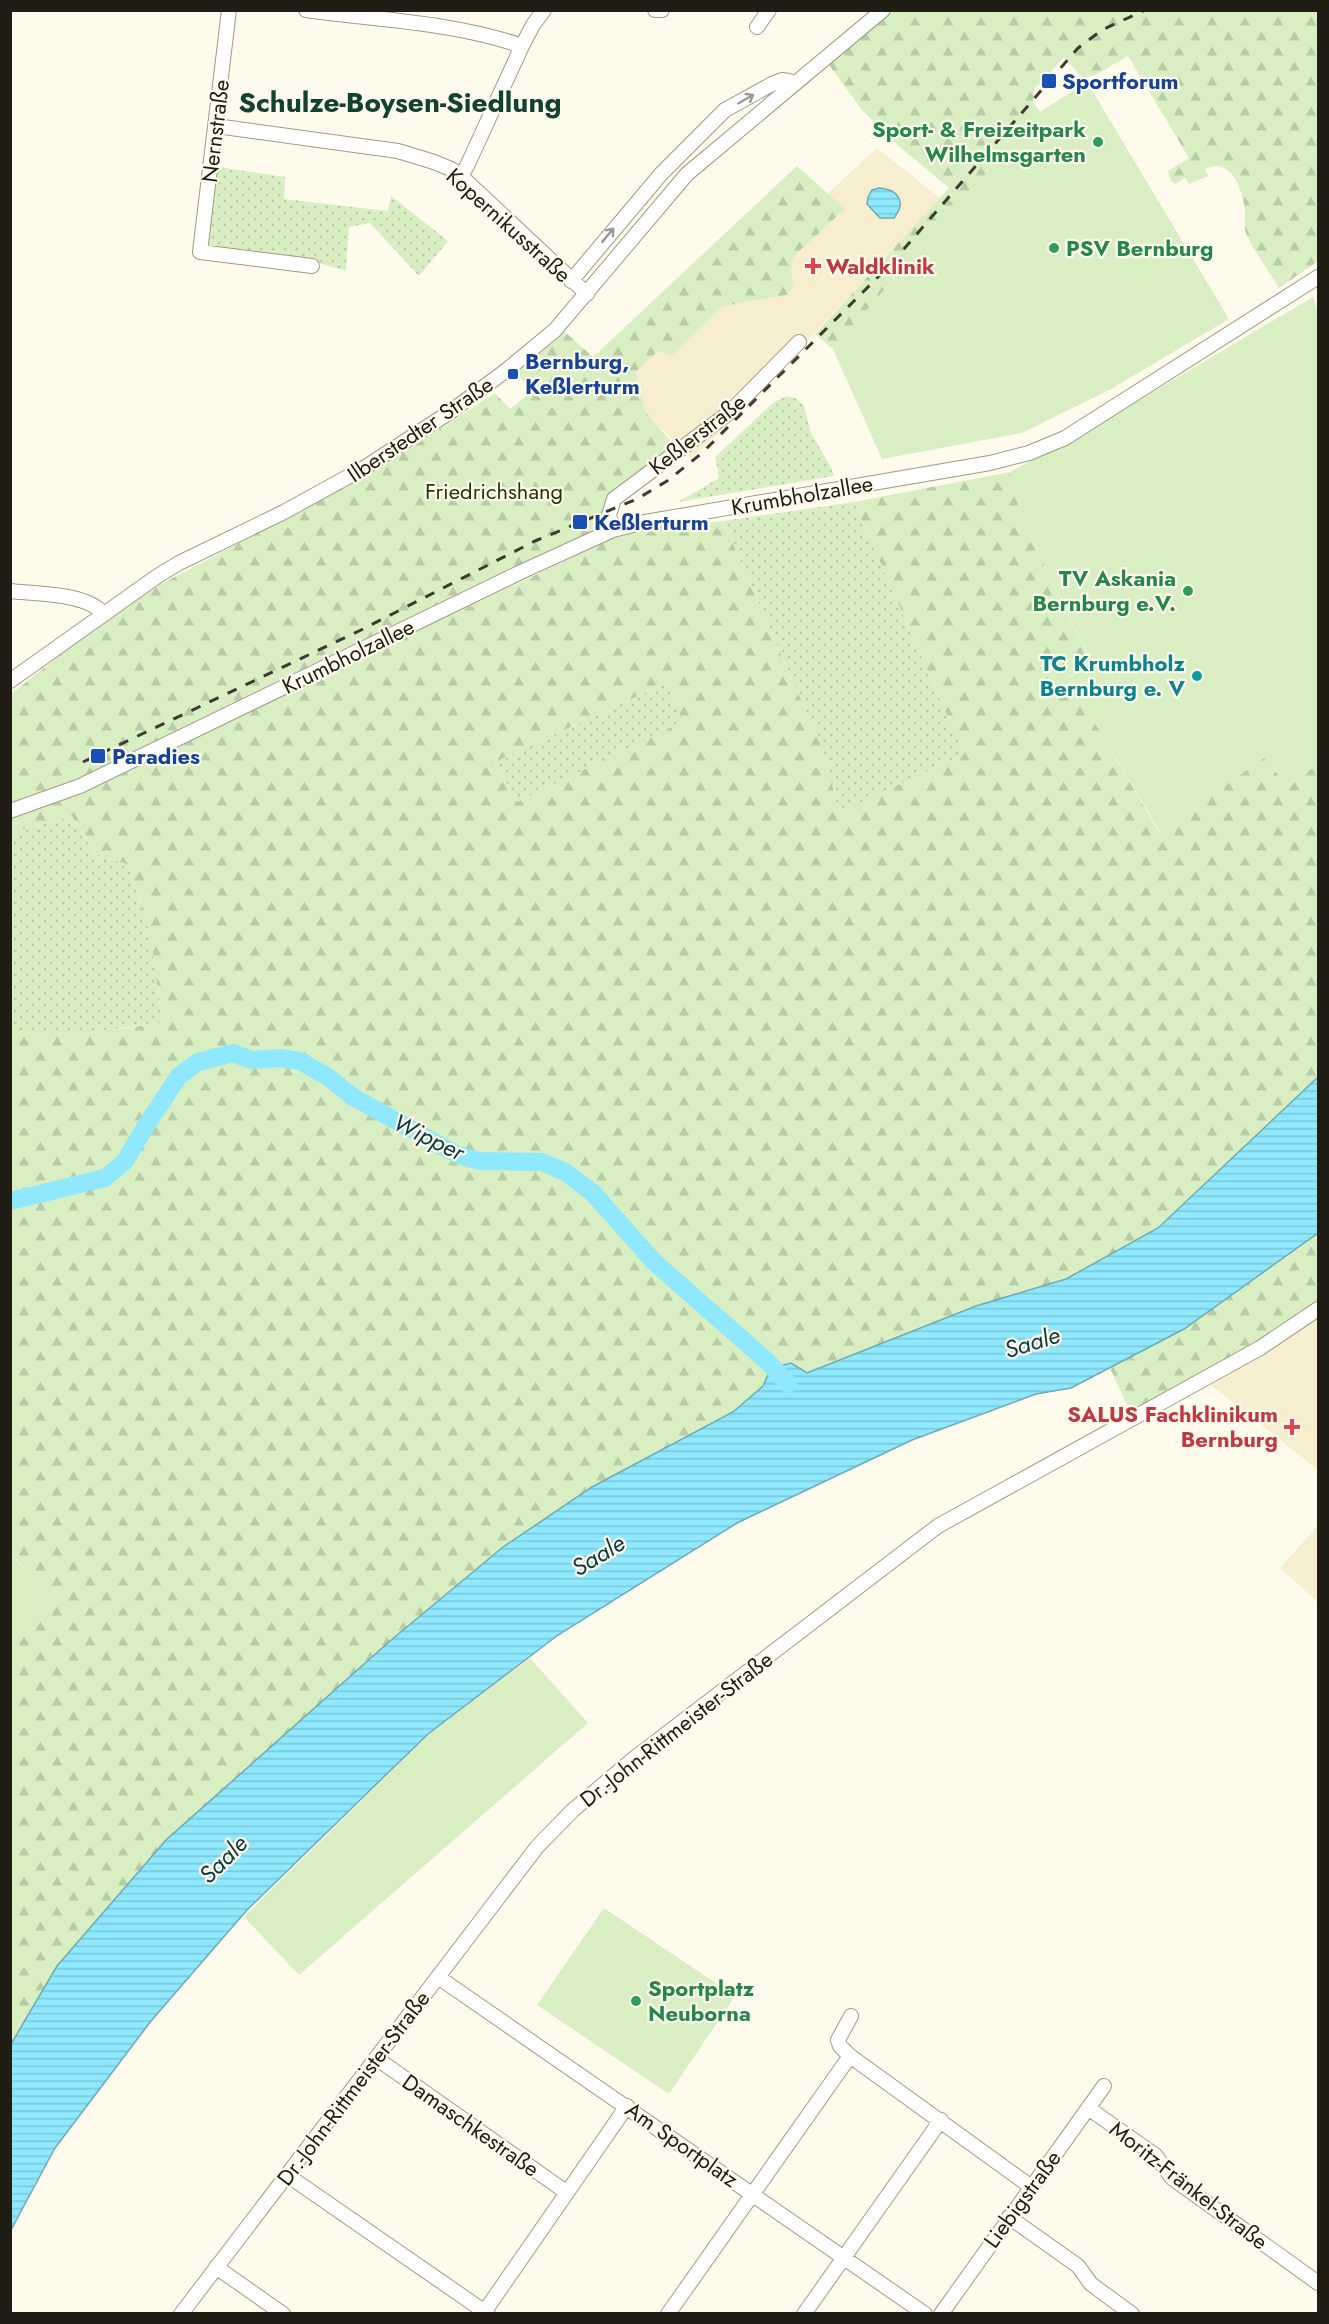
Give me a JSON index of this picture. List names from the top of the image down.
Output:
{
  "streets": {
    "street": [
      "Nernstraße",
      "Kopernikusstraße",
      "Ilberstedter Straße",
      "Keßlerstraße",
      "Krumbholzallee",
      "Dr.-John-Rittmeister-Straße",
      "Damaschkestraße",
      "Am Sportplatz",
      "Moritz-Fränkel-Straße",
      "Liebigstraße"
    ]
  },
  "crossings": [
    ["Nernstraße", "Kopernikusstraße"],
    ["Kopernikusstraße", "Ilberstedter Straße"],
    ["Keßlerstraße", "Krumbholzallee"],
    ["Dr.-John-Rittmeister-Straße", "Damaschkestraße"],
    ["Dr.-John-Rittmeister-Straße", "Am Sportplatz"],
    ["Moritz-Fränkel-Straße", "Liebigstraße"]
  ],
  "districts": ["Schulze-Boysen-Siedlung"],
  "water": ["Wipper", "Saale"],
  "parks": ["Friedrichshang"],
  "places": {
    "transit": [
      "Sportforum",
      "Bernburg, Keßlerturm",
      "Keßlerturm",
      "Paradies"
    ],
    "other": [
      "Sport- & Freizeitpark Wilhelmsgarten",
      "PSV Bernburg",
      "TV Askania Bernburg e.V.",
      "TC Krumbholz Bernburg e. V",
      "Sportplatz Neuborna"
    ],
    "health": ["Waldklinik", "SALUS Fachklinikum Bernburg"]
  }
}
